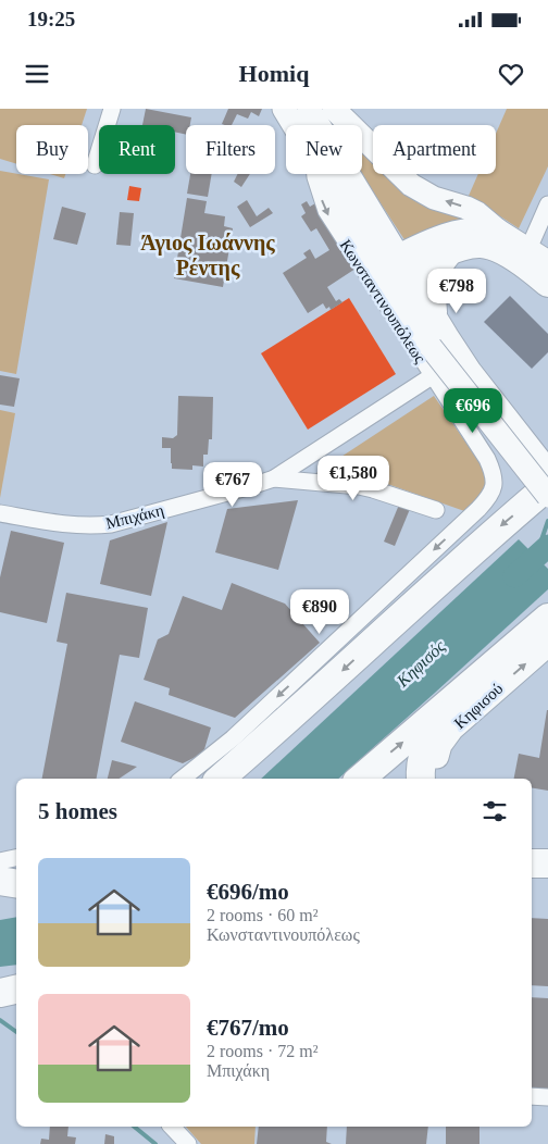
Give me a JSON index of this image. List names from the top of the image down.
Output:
{
  "streets": {
    "street": ["Κωνσταντινουπόλεως", "Μπιχάκη", "Κηφισού"]
  },
  "crossings": [
    ["Κωνσταντινουπόλεως", "Μπιχάκη"]
  ],
  "one_way": ["Κηφισού"],
  "districts": ["Άγιος Ιωάννης Ρέντης"],
  "water": ["Κηφισός"],
  "page": {
    "status": "19:25",
    "header": "Homiq",
    "chip": [
      "Buy",
      "Rent",
      "Filters",
      "New",
      "Apartment"
    ],
    "price": [
      "€798",
      "€696",
      "€1,580",
      "€767",
      "€890"
    ],
    "heading": "5 homes",
    "list": [
      {
        "name": "€696/mo",
        "note": "2 rooms · 60 m² · Κωνσταντινουπόλεως"
      },
      {
        "name": "€767/mo",
        "note": "2 rooms · 72 m² · Μπιχάκη"
      }
    ]
  }
}
